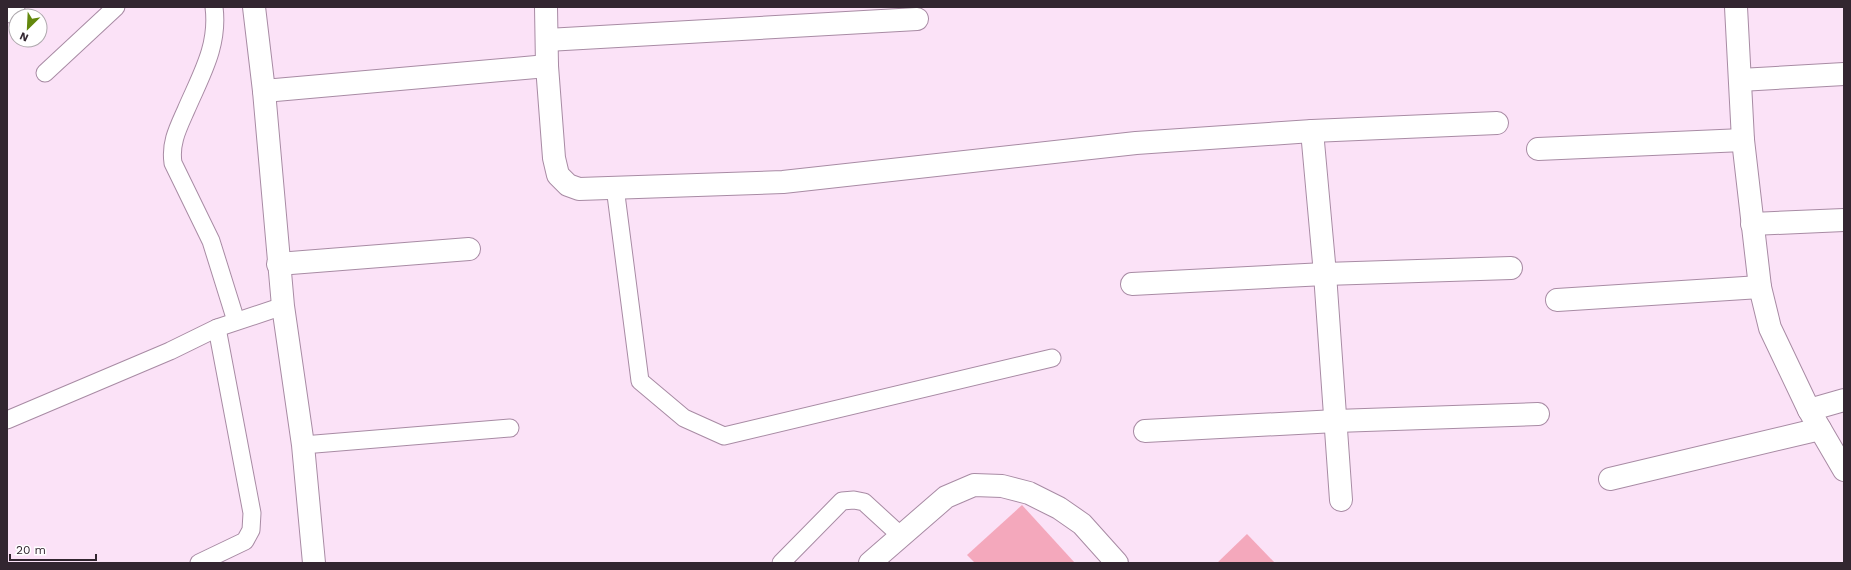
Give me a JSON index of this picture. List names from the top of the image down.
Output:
{
  "scale_bar": "20 m",
  "north": "bottom left"
}
